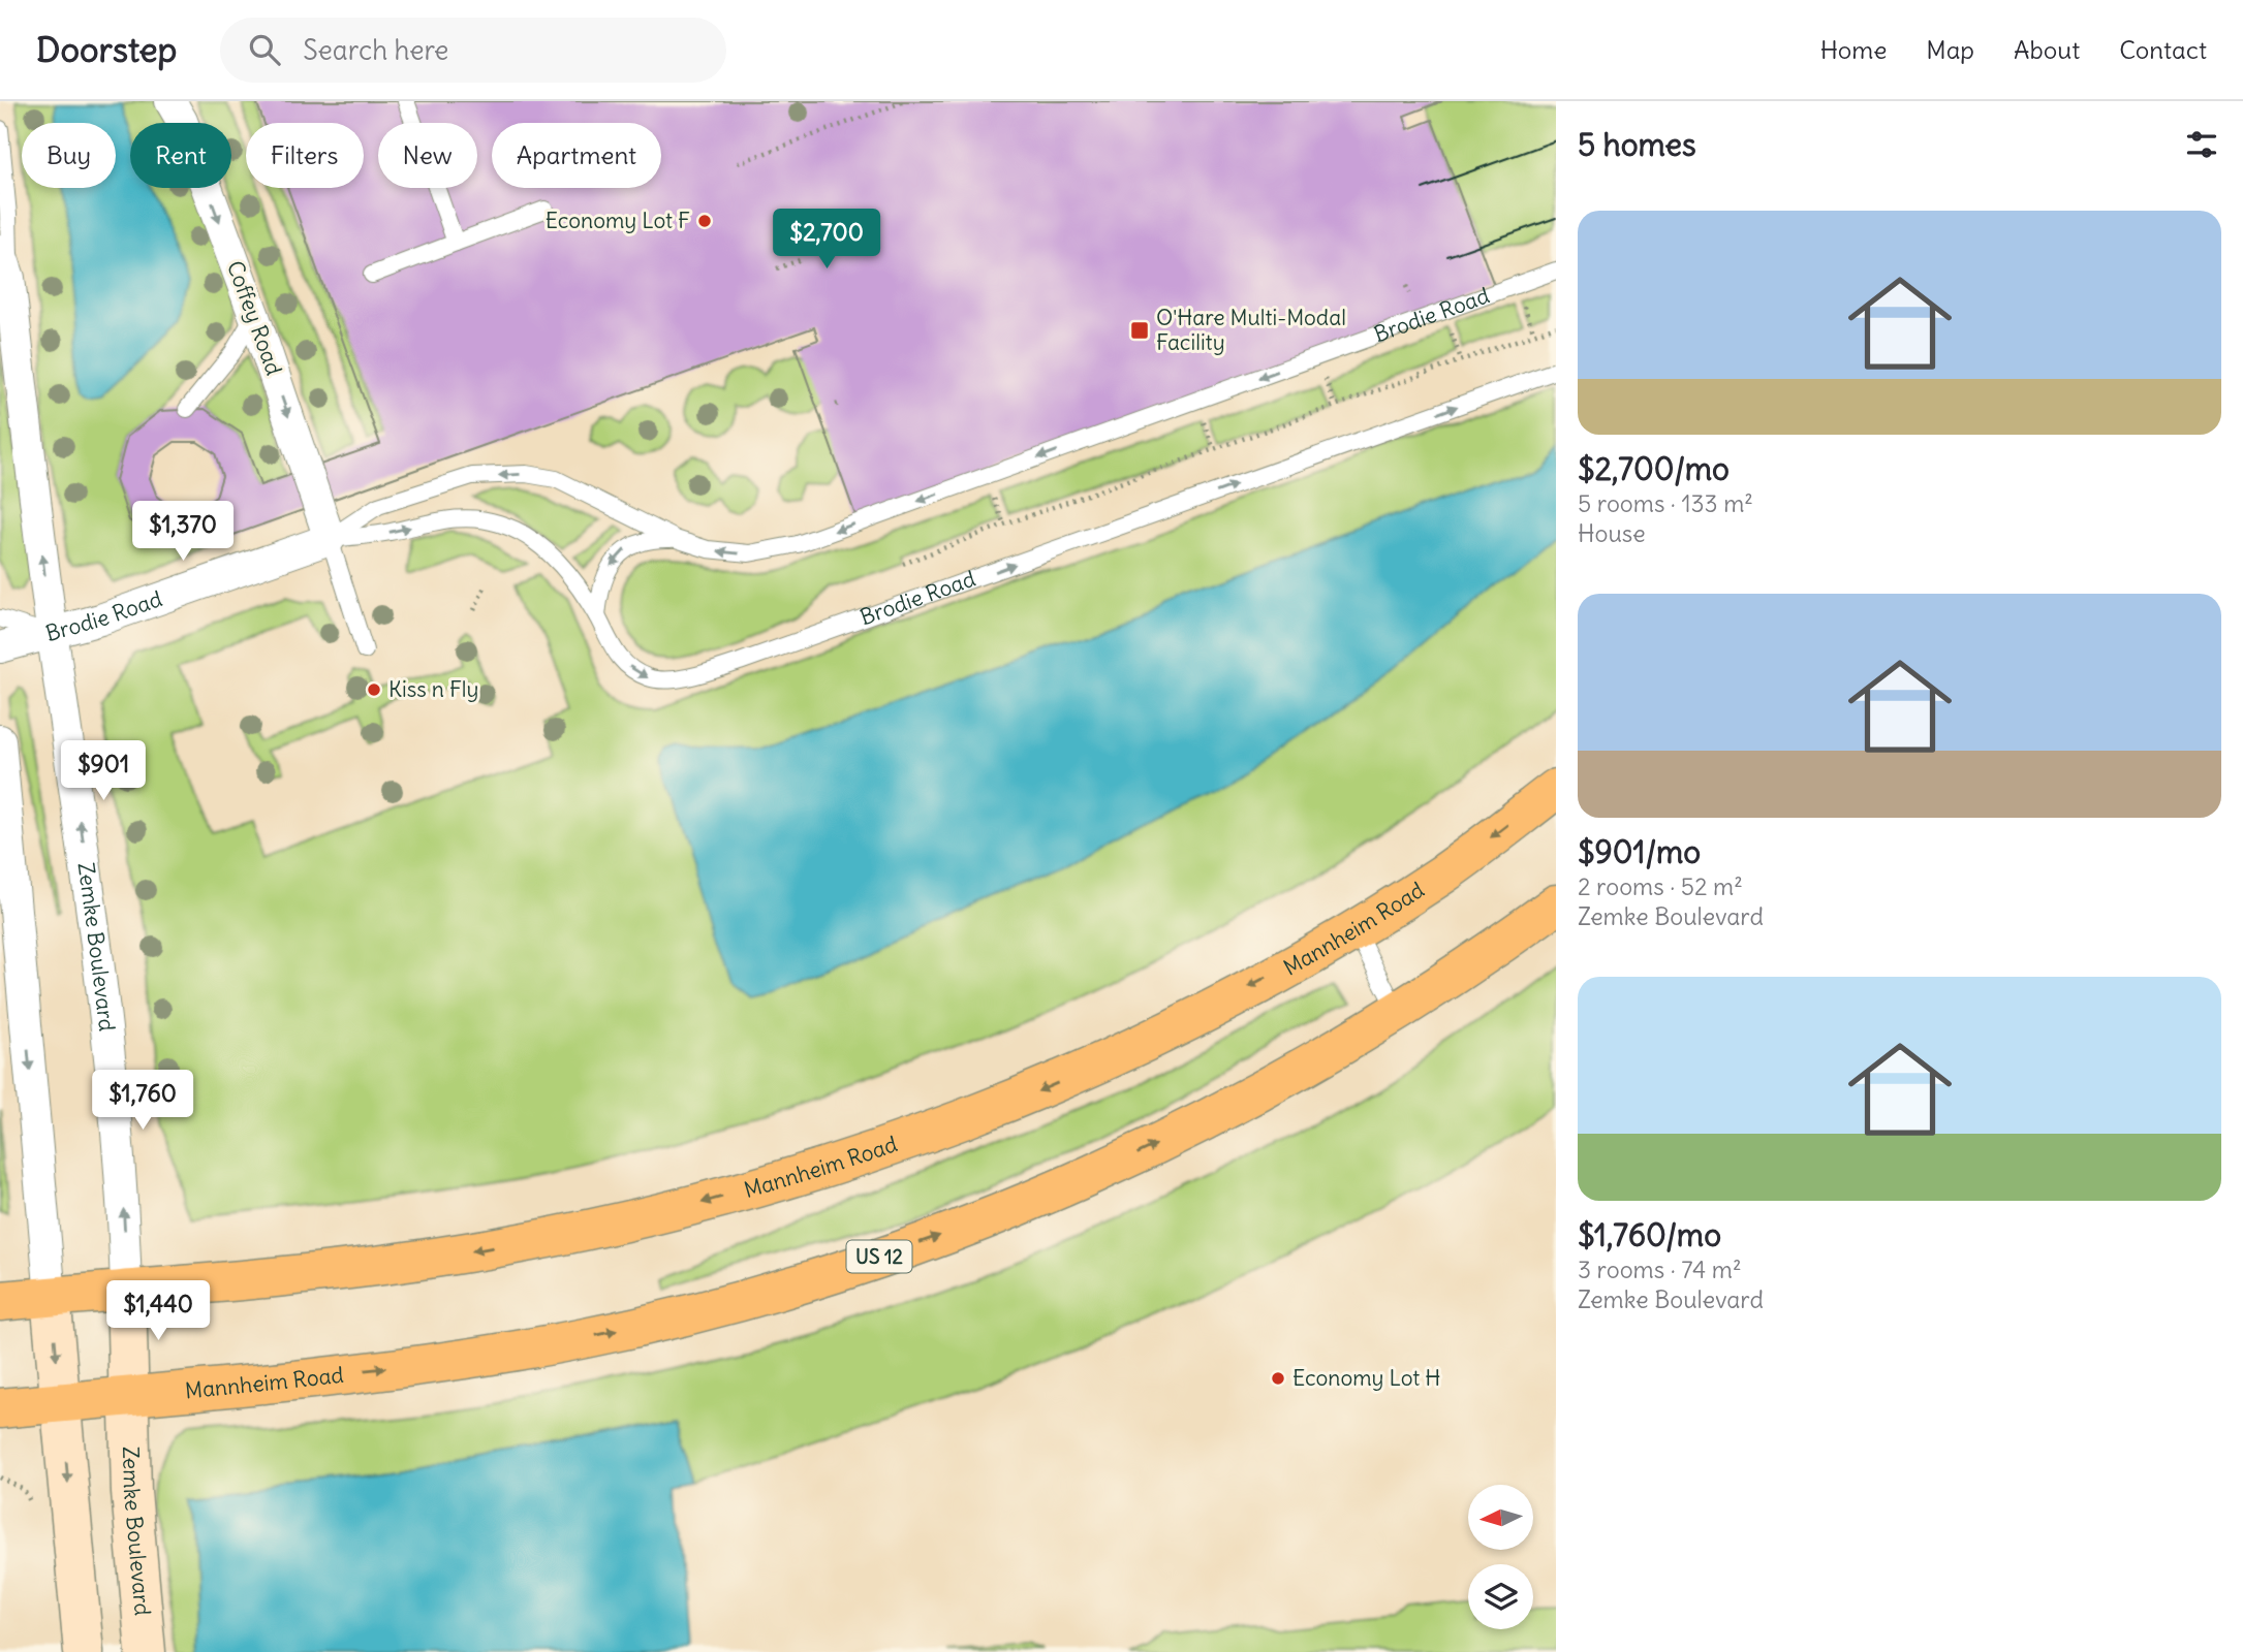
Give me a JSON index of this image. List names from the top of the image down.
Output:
{
  "streets": {
    "main road": ["Mannheim Road", "US 12"],
    "street": ["Brodie Road", "Coffey Road", "Zemke Boulevard"]
  },
  "crossings": [
    ["Brodie Road", "Coffey Road"],
    ["Brodie Road", "Zemke Boulevard"],
    ["Mannheim Road", "Zemke Boulevard"]
  ],
  "one_way": ["Coffey Road"],
  "places": {
    "other": ["Economy Lot F", "Kiss n Fly", "Economy Lot H"],
    "transit": ["O'Hare Multi-Modal Facility"]
  },
  "north": "left",
  "page": {
    "header": "Doorstep",
    "search": "Search here",
    "nav": [
      "Home",
      "Map",
      "About",
      "Contact"
    ],
    "heading": "5 homes",
    "chip": [
      "Buy",
      "Rent",
      "Filters",
      "New",
      "Apartment"
    ],
    "list": [
      {
        "name": "$2,700/mo",
        "note": "5 rooms · 133 m² · House"
      },
      {
        "name": "$901/mo",
        "note": "2 rooms · 52 m² · Zemke Boulevard"
      },
      {
        "name": "$1,760/mo",
        "note": "3 rooms · 74 m² · Zemke Boulevard"
      }
    ],
    "price": [
      "$2,700",
      "$1,370",
      "$901",
      "$1,760",
      "$1,440"
    ]
  }
}
